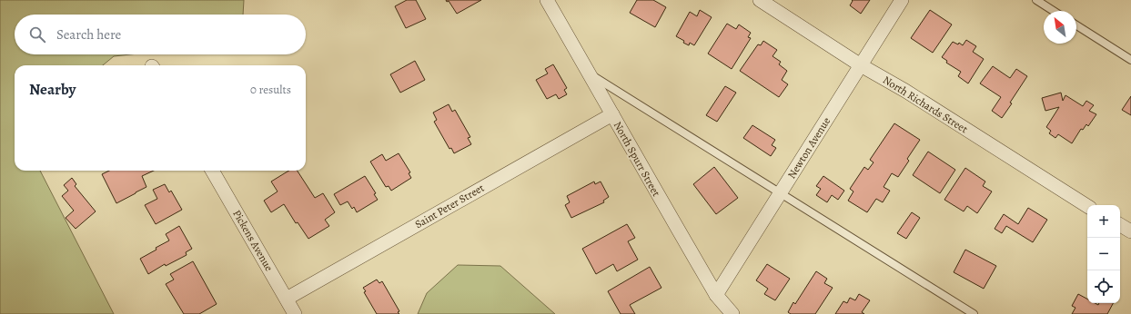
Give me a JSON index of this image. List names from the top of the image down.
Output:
{
  "streets": {
    "street": [
      "North Richards Street",
      "Newton Avenue",
      "North Spurr Street",
      "Saint Peter Street",
      "Pickens Avenue"
    ]
  },
  "crossings": [
    ["North Richards Street", "Newton Avenue"],
    ["Newton Avenue", "North Spurr Street"],
    ["North Spurr Street", "Saint Peter Street"],
    ["Saint Peter Street", "Pickens Avenue"]
  ],
  "north": "top left",
  "page": {
    "search": "Search here",
    "heading": ["Nearby", "0 results"],
    "map_buttons": ["+", "−"]
  }
}
